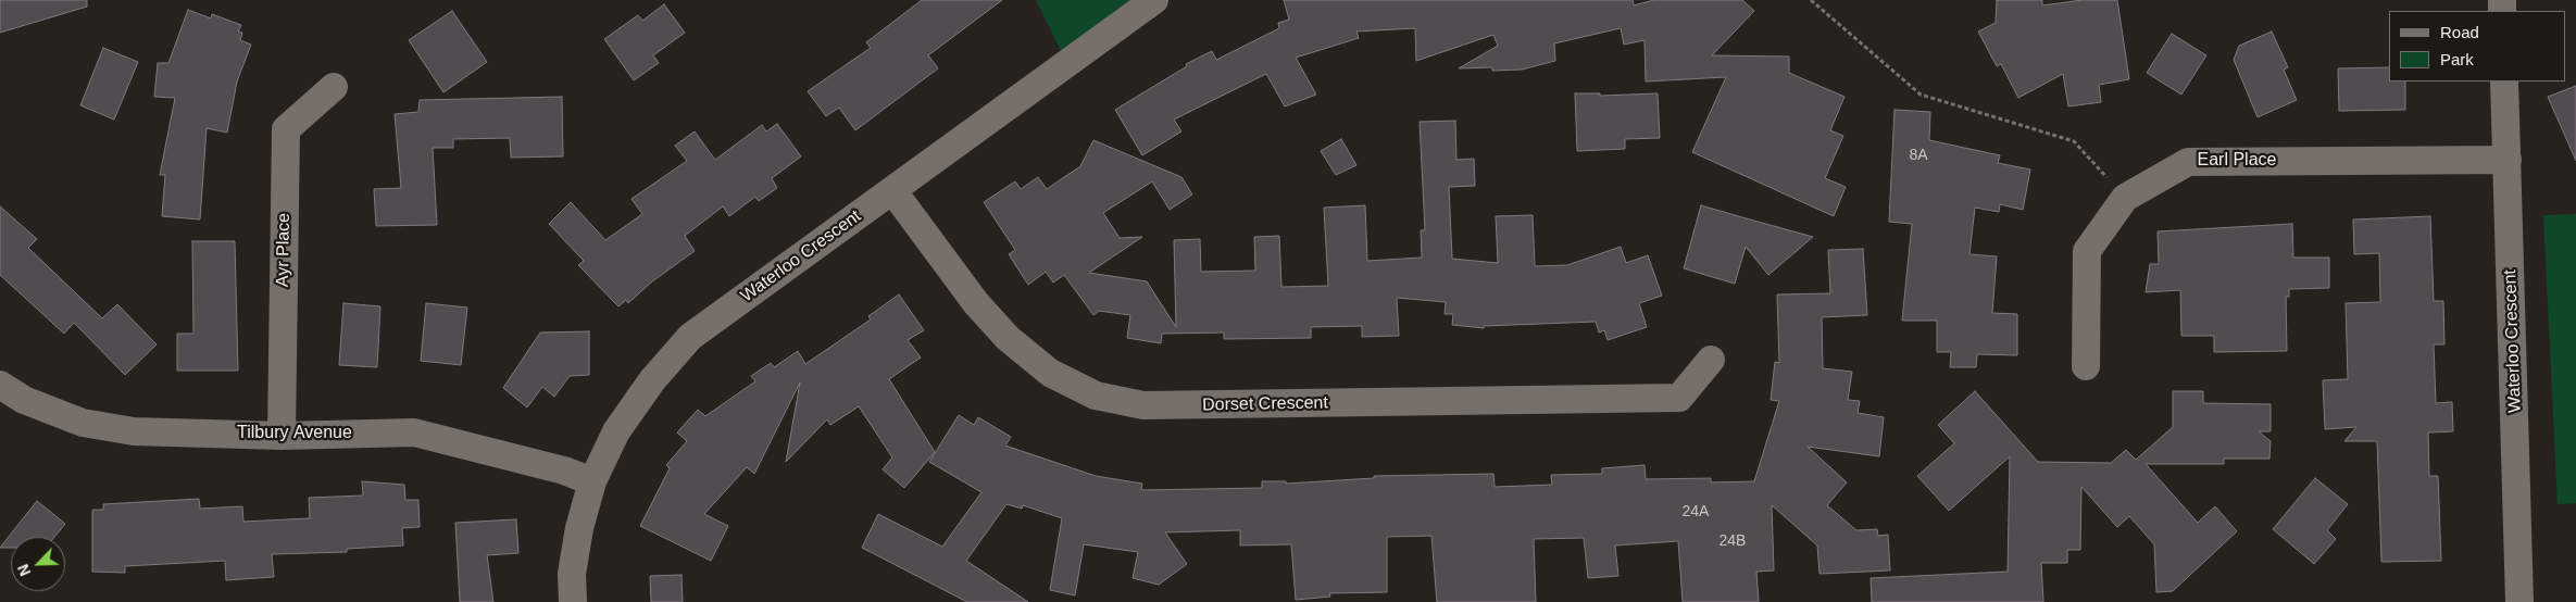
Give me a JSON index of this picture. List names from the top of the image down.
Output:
{
  "streets": {
    "street": [
      "Earl Place",
      "Ayr Place",
      "Waterloo Crescent",
      "Dorset Crescent",
      "Tilbury Avenue"
    ]
  },
  "crossings": [
    ["Earl Place", "Waterloo Crescent"],
    ["Ayr Place", "Tilbury Avenue"],
    ["Waterloo Crescent", "Dorset Crescent"],
    ["Waterloo Crescent", "Tilbury Avenue"]
  ],
  "house_numbers": ["8A", "24A", "24B"],
  "legend": ["Road", "Park"],
  "north": "bottom left"
}
